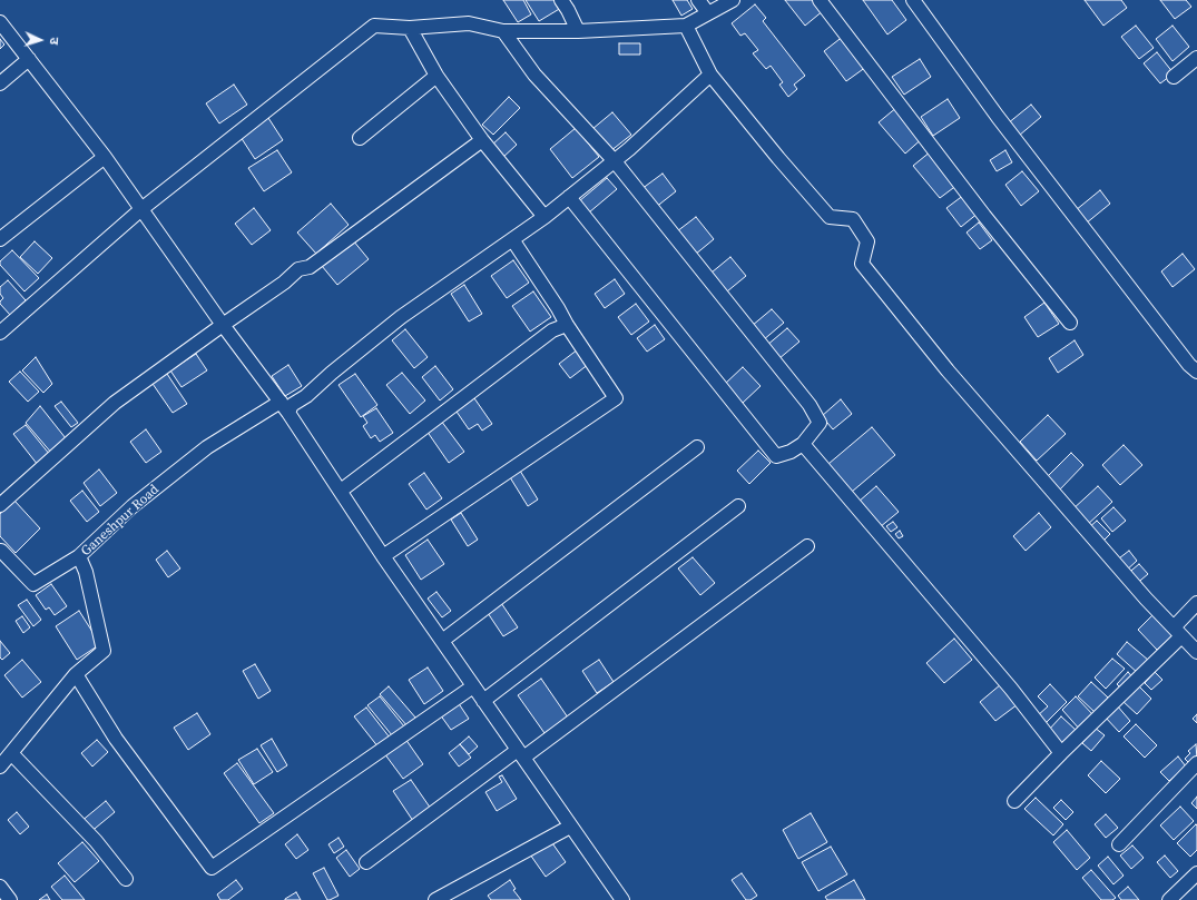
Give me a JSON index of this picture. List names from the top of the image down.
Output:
{
  "streets": {
    "street": ["Ganeshpur Road"]
  },
  "north": "right"
}
